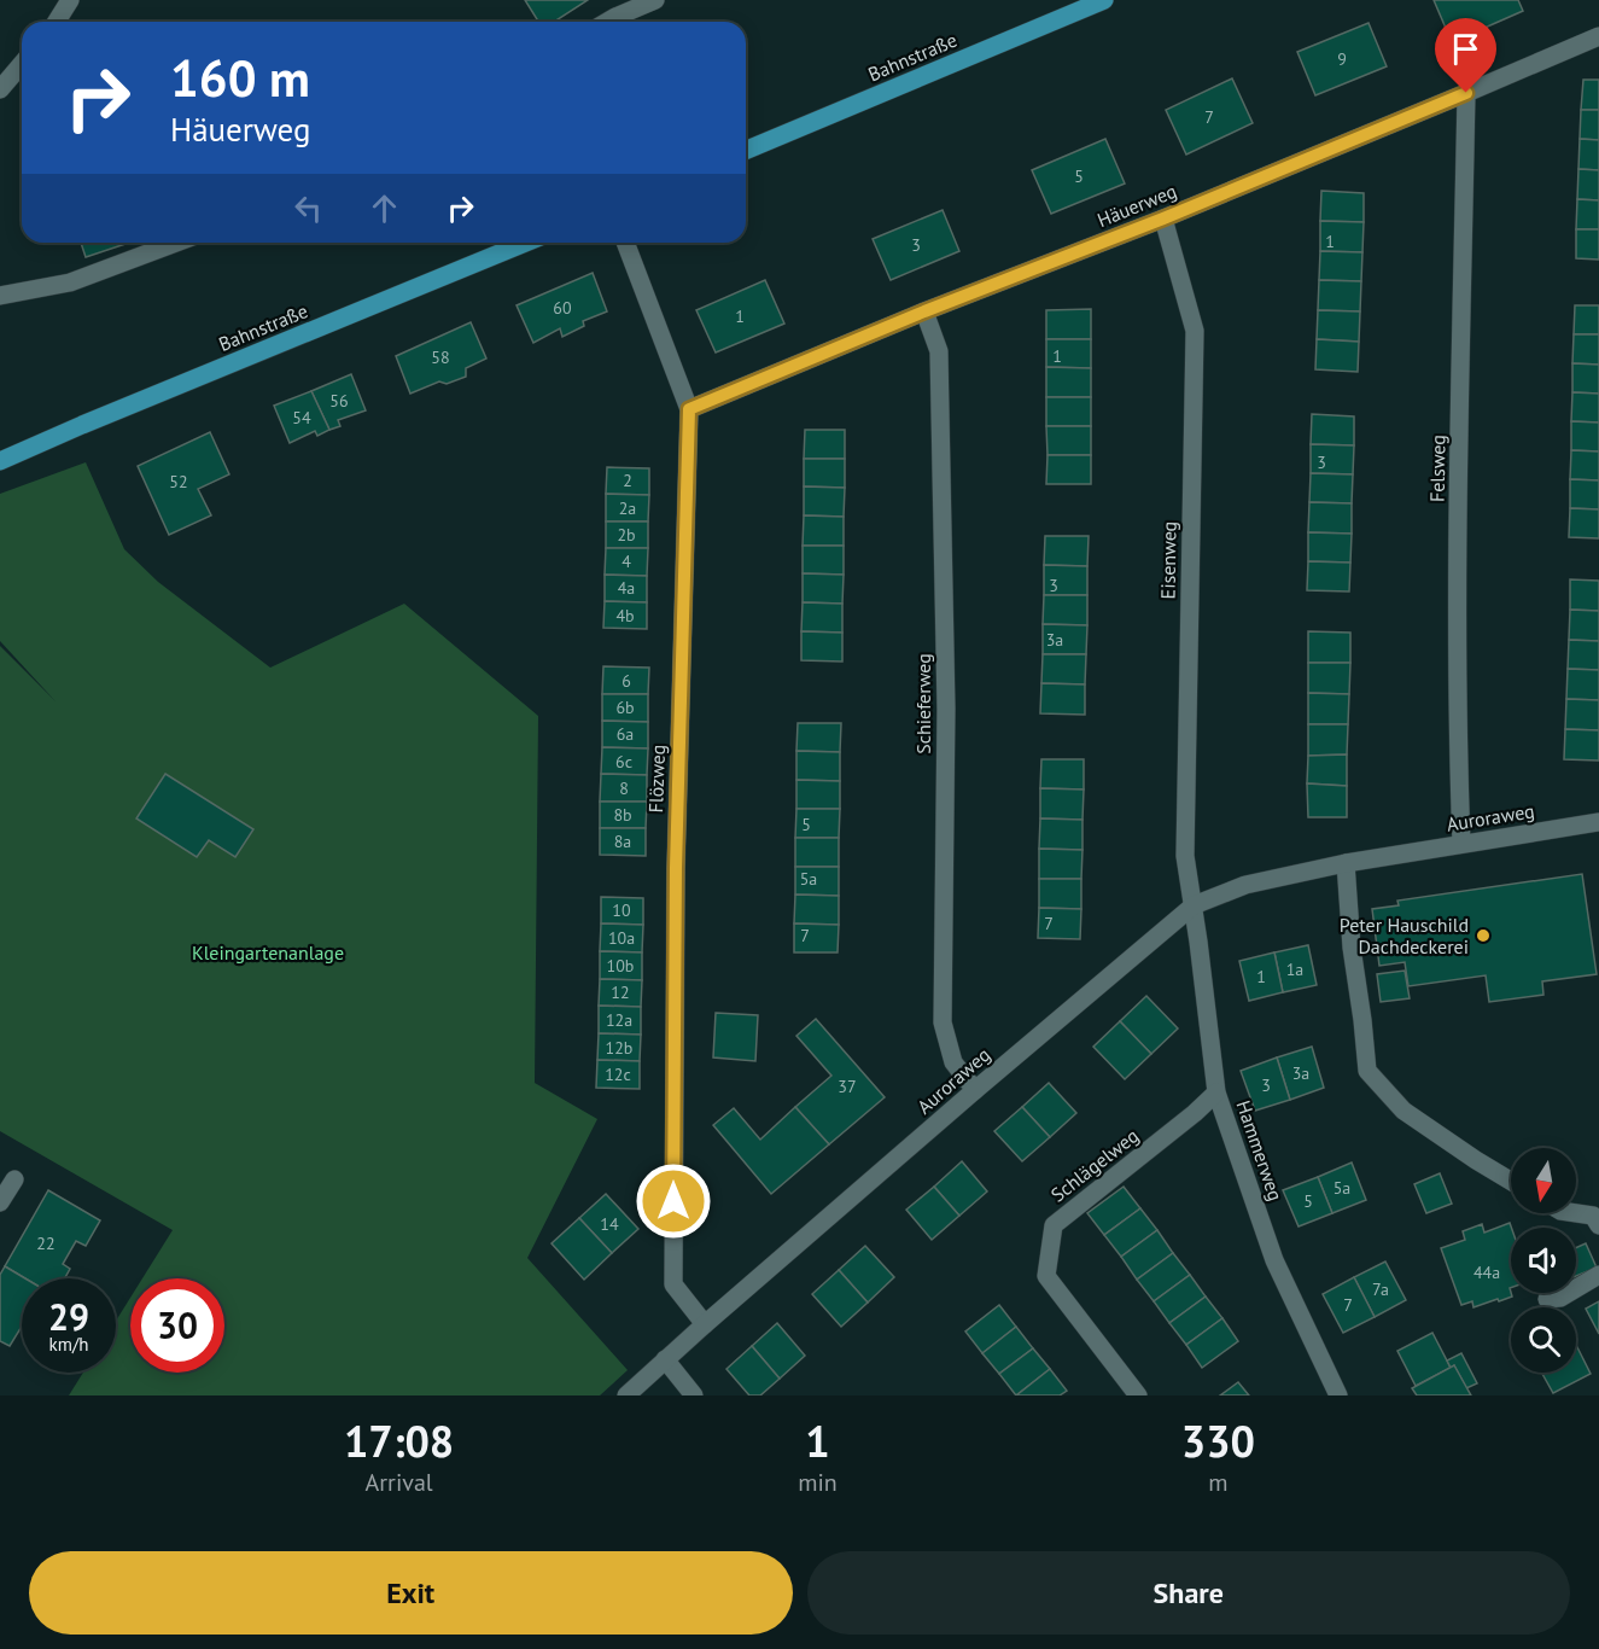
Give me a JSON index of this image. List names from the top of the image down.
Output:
{
  "streets": {
    "main road": ["Bahnstraße"],
    "street": [
      "Häuerweg",
      "Felsweg",
      "Eisenweg",
      "Schieferweg",
      "Flözweg",
      "Auroraweg",
      "Hammerweg",
      "Schlägelweg"
    ]
  },
  "crossings": [
    ["Häuerweg", "Felsweg"],
    ["Häuerweg", "Eisenweg"],
    ["Häuerweg", "Schieferweg"],
    ["Häuerweg", "Flözweg"],
    ["Felsweg", "Auroraweg"],
    ["Eisenweg", "Auroraweg"],
    ["Eisenweg", "Hammerweg"],
    ["Schieferweg", "Auroraweg"],
    ["Flözweg", "Auroraweg"],
    ["Auroraweg", "Hammerweg"],
    ["Hammerweg", "Schlägelweg"]
  ],
  "parks": ["Kleingartenanlage"],
  "places": ["Peter Hauschild Dachdeckerei"],
  "house_numbers": [
    "9",
    "7",
    "5",
    "1",
    "3",
    "60",
    "1",
    "1",
    "58",
    "56",
    "54",
    "3",
    "2",
    "52",
    "2a",
    "2b",
    "4",
    "3",
    "4a",
    "4b",
    "3a",
    "6",
    "6b",
    "6a",
    "6c",
    "8",
    "8b",
    "5",
    "8a",
    "5a",
    "10",
    "7",
    "7",
    "10a",
    "10b",
    "1a",
    "1",
    "12",
    "12a",
    "12b",
    "3a",
    "12c",
    "3",
    "37",
    "5a",
    "5",
    "14",
    "22",
    "44a",
    "7a",
    "7"
  ],
  "north": "bottom",
  "page": {
    "turn": ["160 m", "Häuerweg"],
    "speed": "29 km/h",
    "limit": "30",
    "eta": [
      "17:08",
      "Arrival",
      "1",
      "min",
      "330",
      "m"
    ],
    "buttons": ["Exit", "Share"]
  }
}
